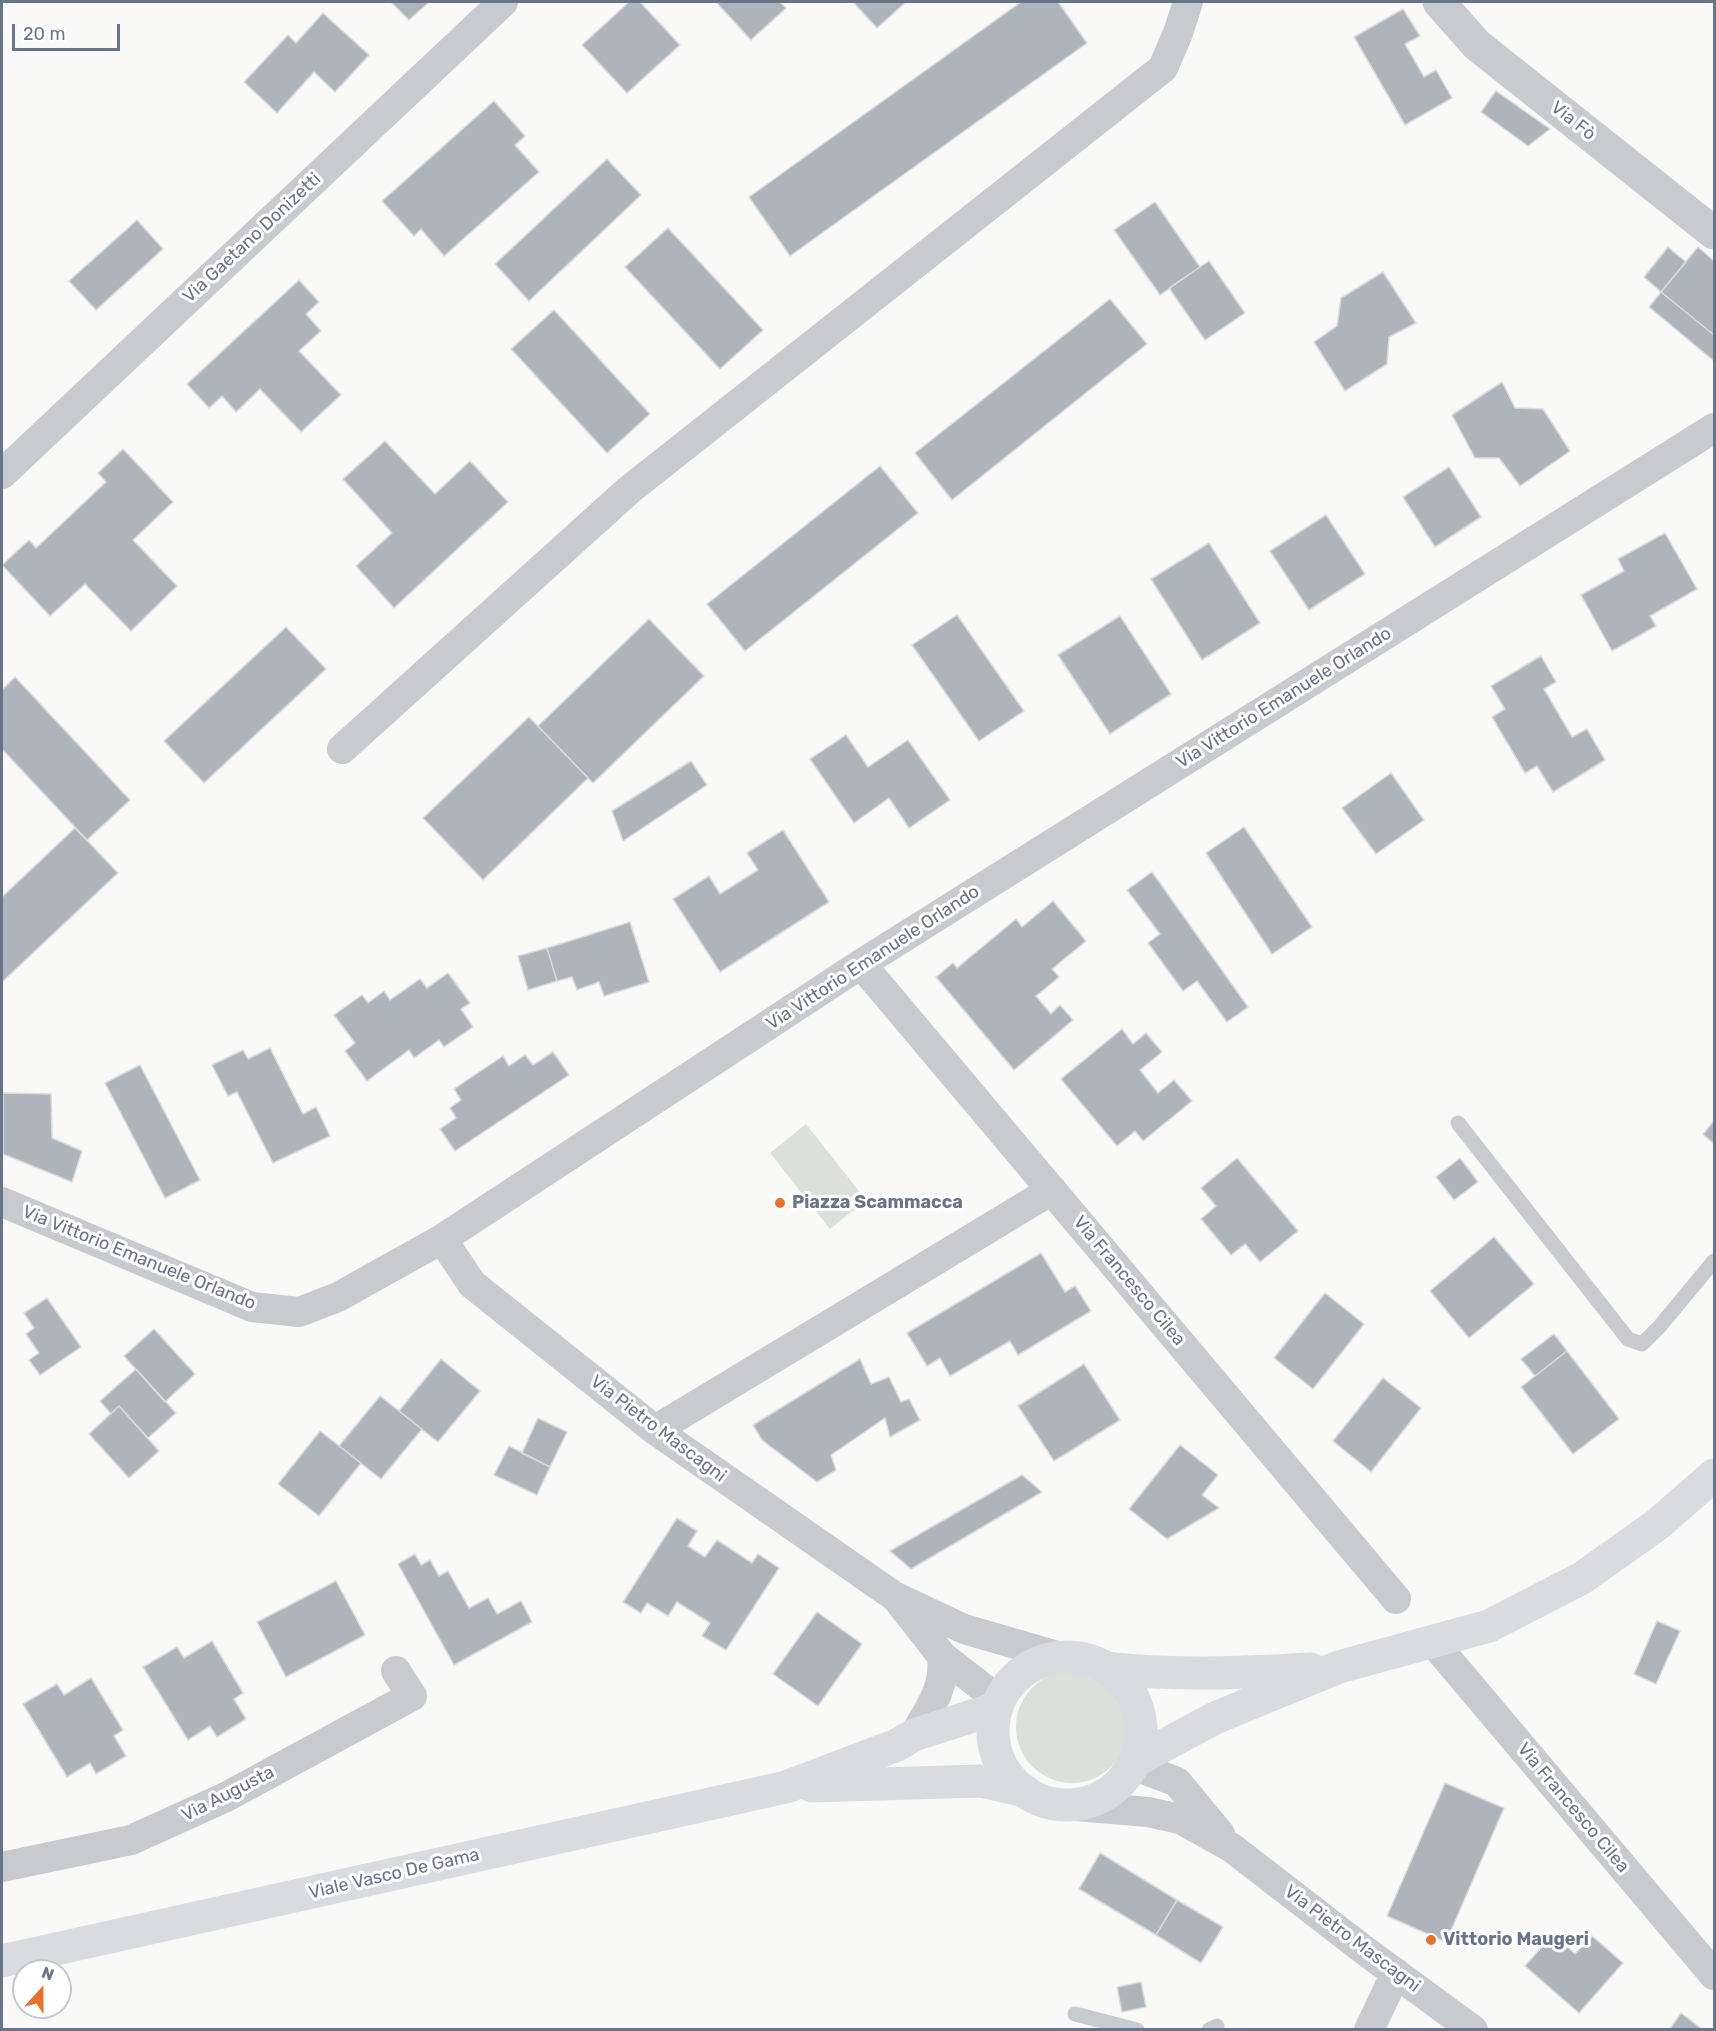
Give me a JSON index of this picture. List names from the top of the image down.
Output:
{
  "streets": {
    "main road": ["Viale Vasco De Gama"],
    "street": [
      "Via Fò",
      "Via Gaetano Donizetti",
      "Via Vittorio Emanuele Orlando",
      "Via Francesco Cilea",
      "Via Pietro Mascagni",
      "Via Augusta"
    ]
  },
  "crossings": [
    ["Via Vittorio Emanuele Orlando", "Via Francesco Cilea"],
    ["Via Vittorio Emanuele Orlando", "Via Pietro Mascagni"]
  ],
  "places": ["Piazza Scammacca", "Vittorio Maugeri"],
  "scale_bar": "20 m",
  "north": "top"
}
